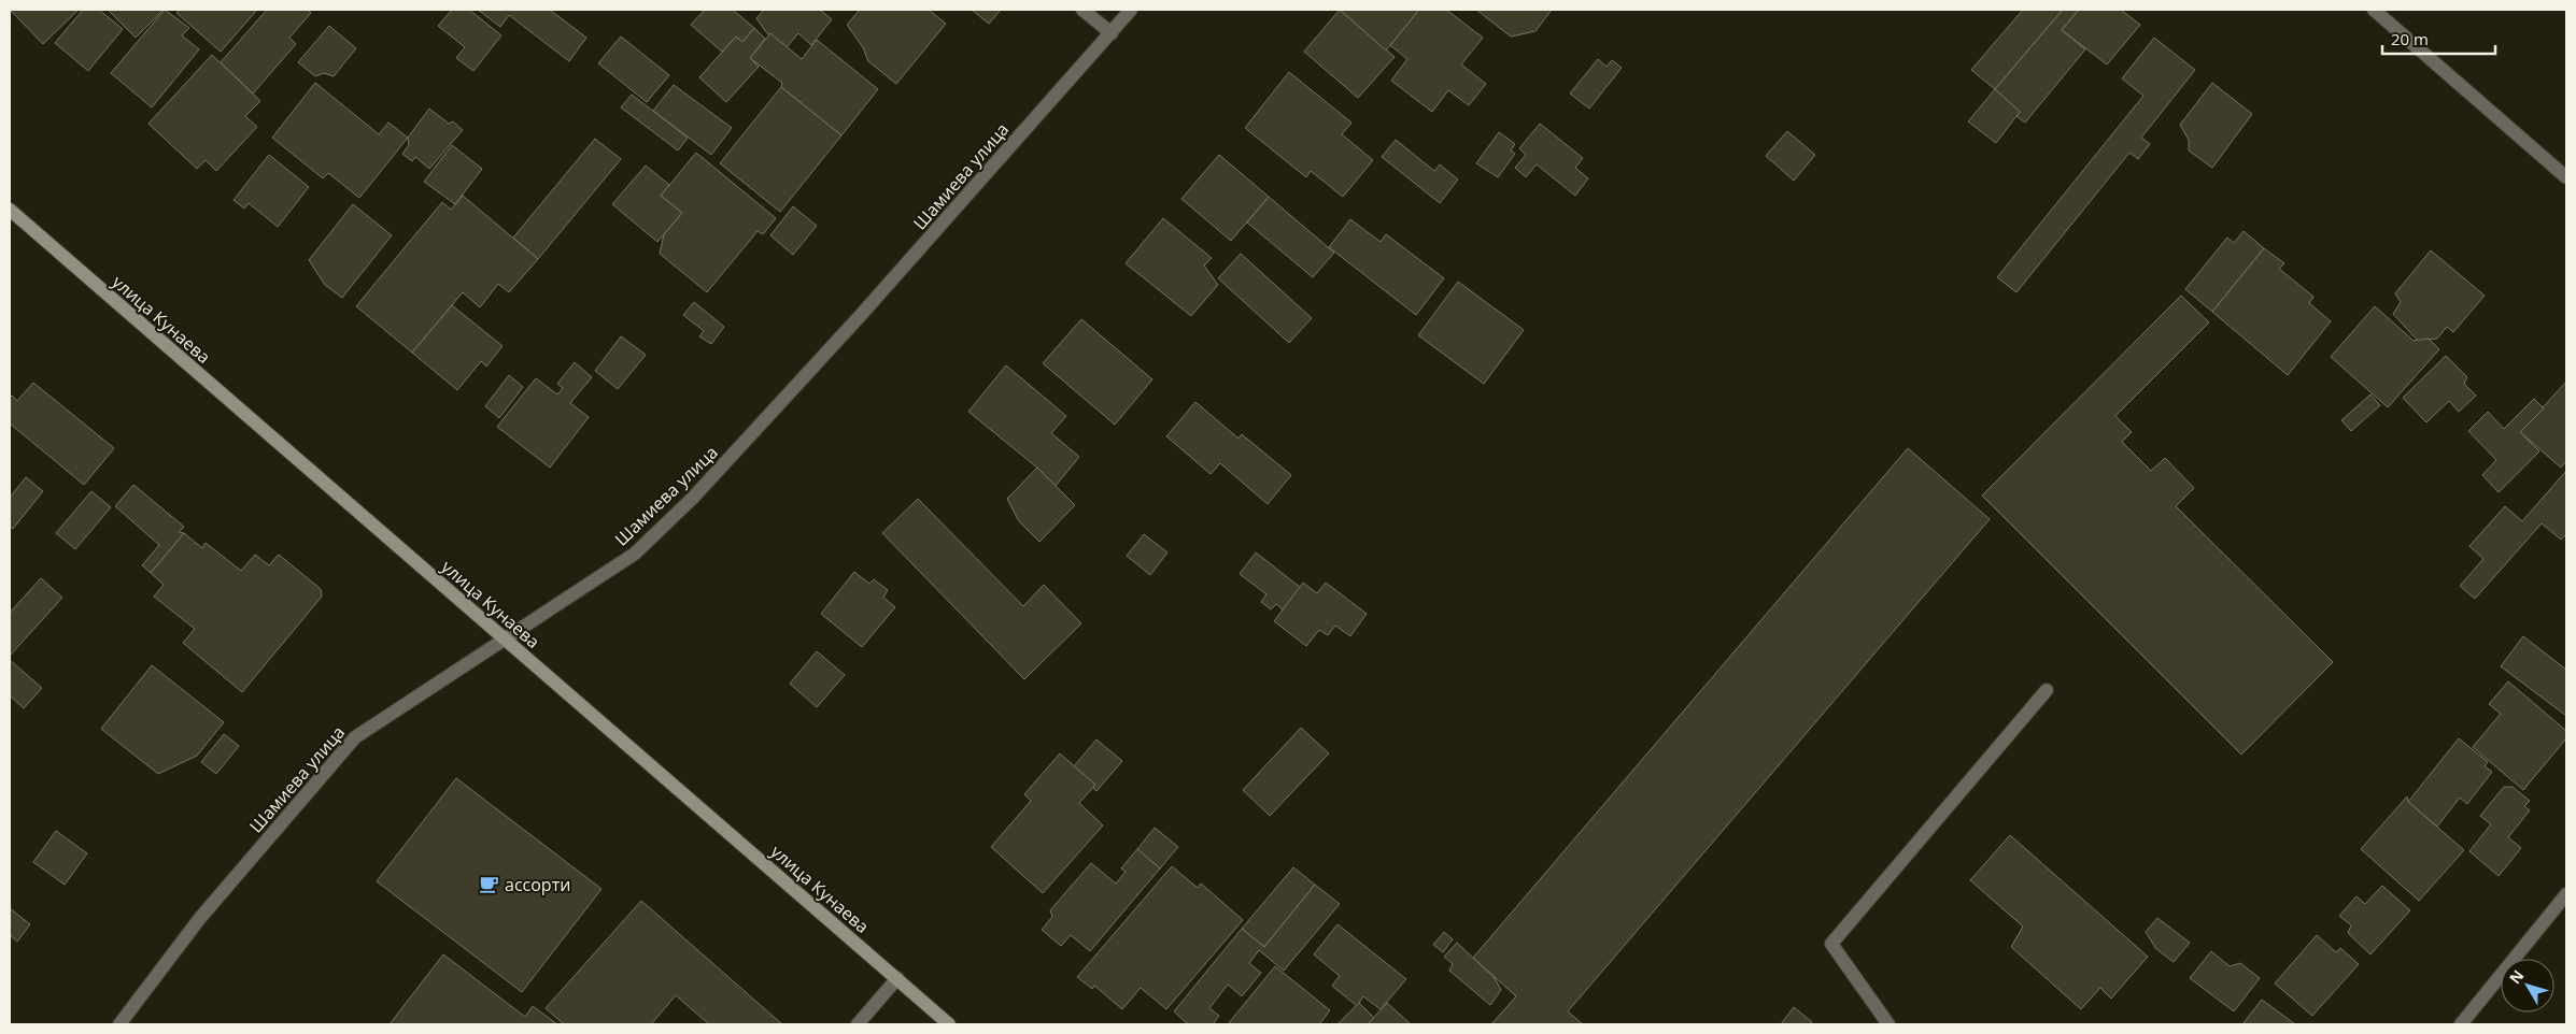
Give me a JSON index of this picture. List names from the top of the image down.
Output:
{
  "streets": {
    "main road": ["улица Кунаева"],
    "street": ["Шамиева улица"]
  },
  "crossings": [
    ["Шамиева улица", "улица Кунаева"]
  ],
  "places": {
    "cafe": ["ассорти"]
  },
  "scale_bar": "20 m",
  "north": "top left"
}
